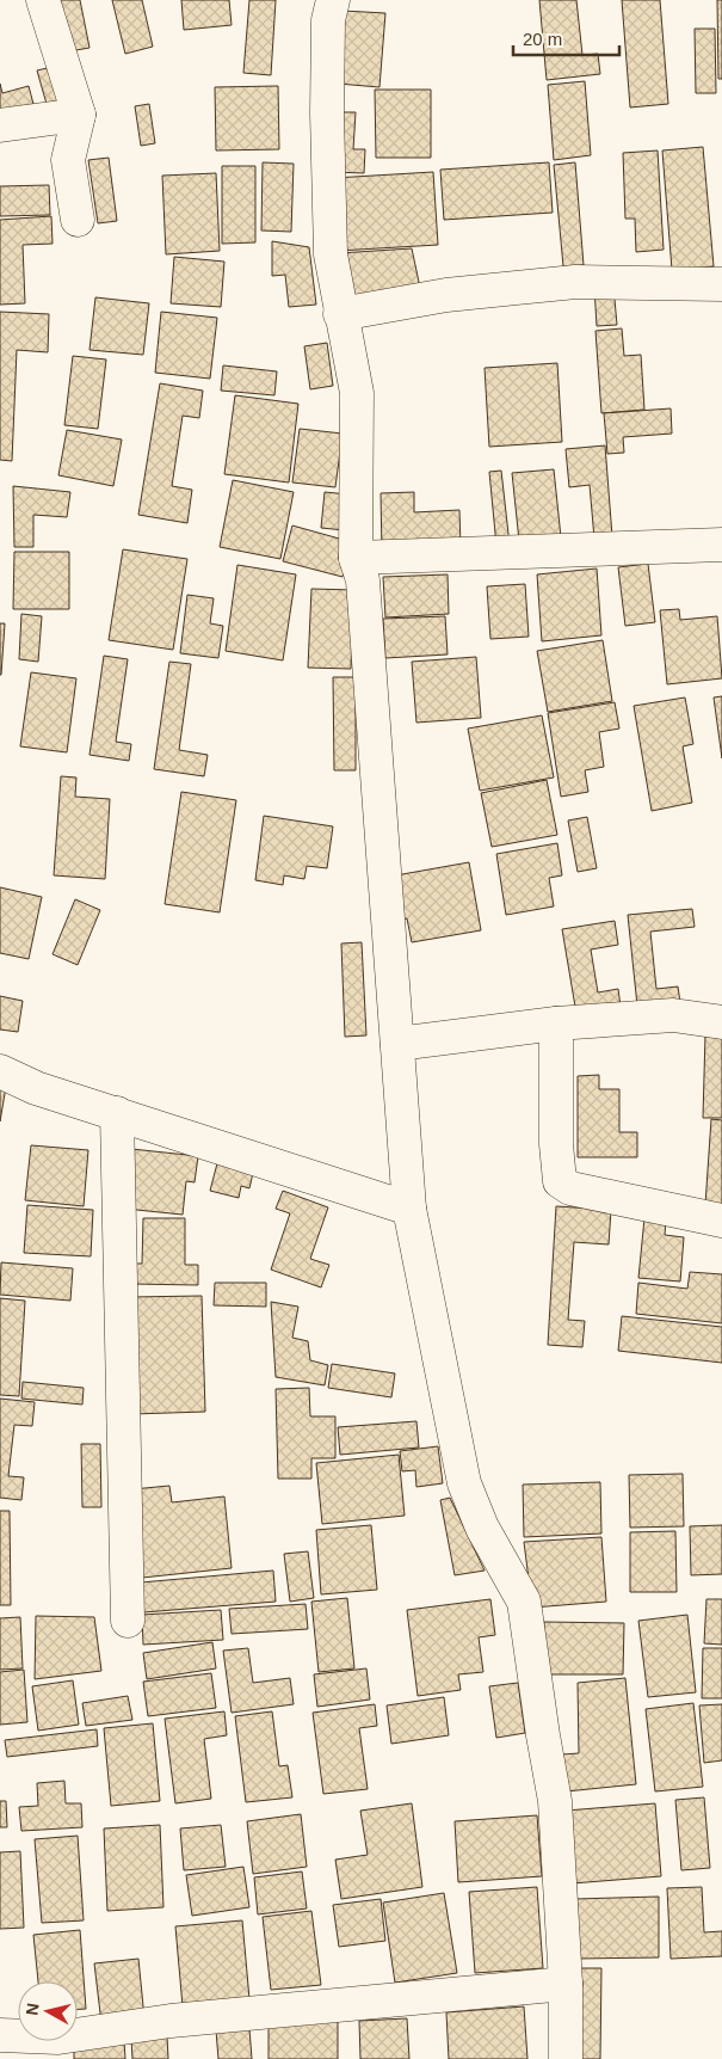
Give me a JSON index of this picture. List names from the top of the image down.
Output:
{
  "scale_bar": "20 m",
  "north": "left"
}
